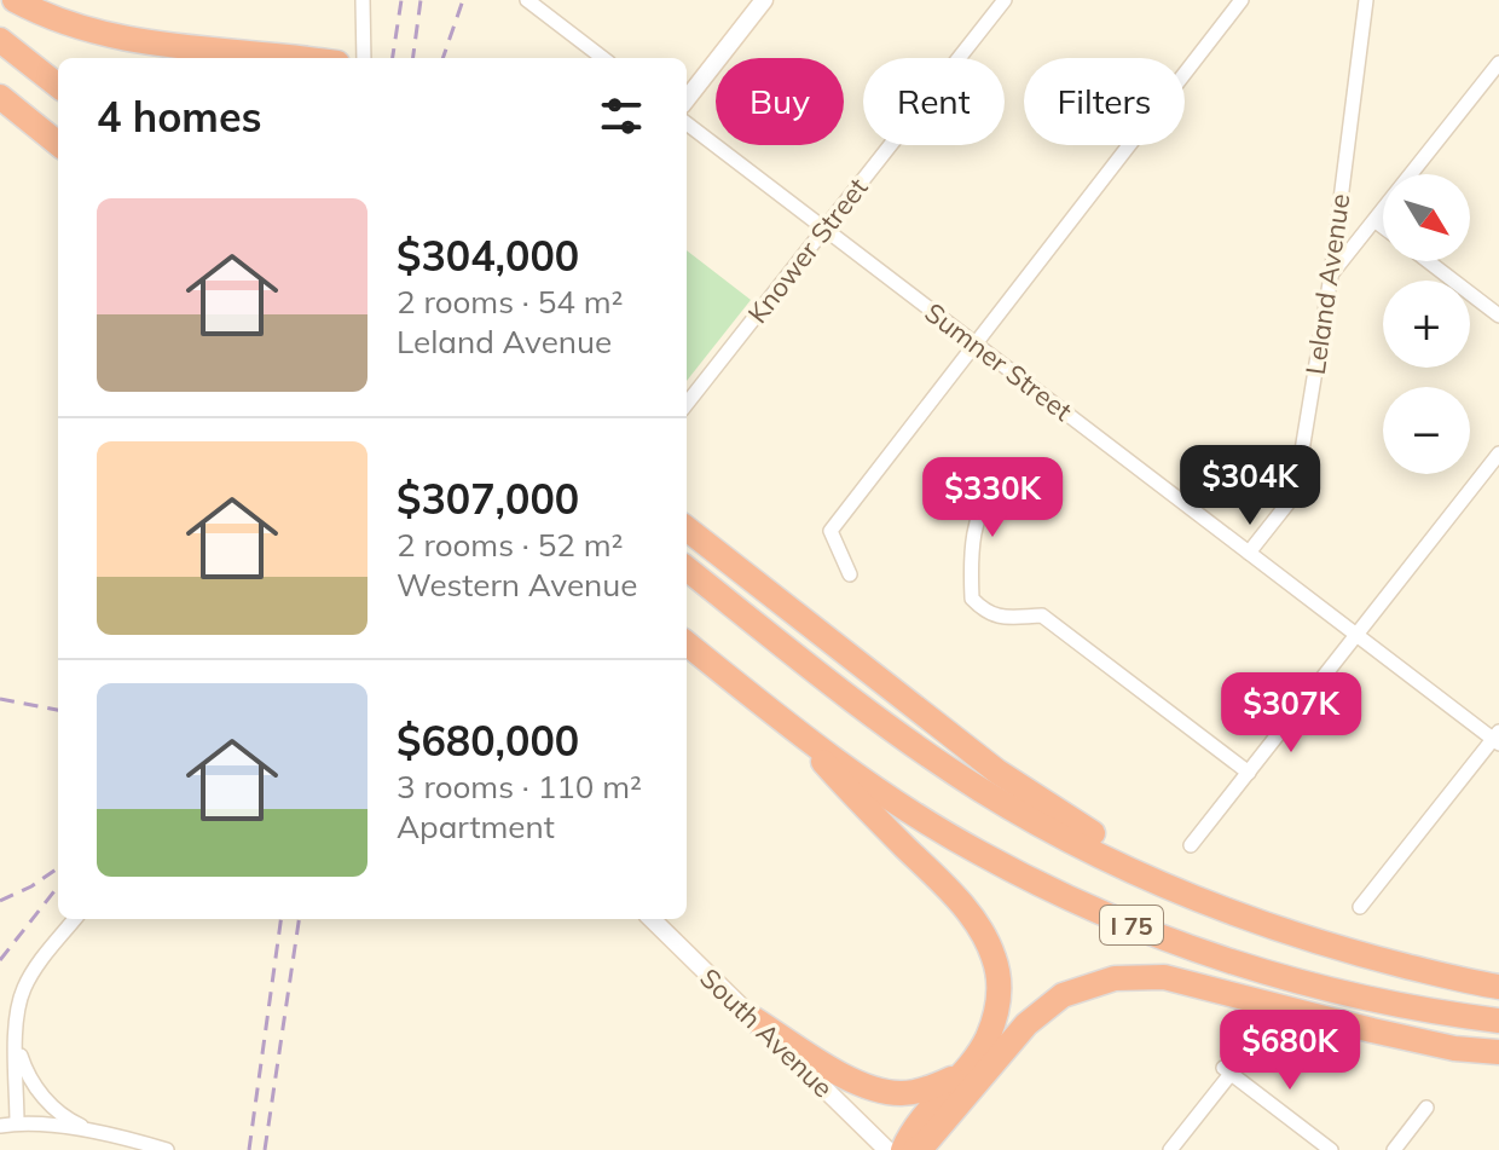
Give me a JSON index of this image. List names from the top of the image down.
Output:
{
  "streets": {
    "highway": ["I 75"],
    "street": [
      "Knower Street",
      "Leland Avenue",
      "Sumner Street",
      "South Avenue"
    ]
  },
  "crossings": [
    ["Knower Street", "Sumner Street"],
    ["Leland Avenue", "Sumner Street"]
  ],
  "north": "bottom right",
  "page": {
    "chip": ["Buy", "Rent", "Filters"],
    "heading": "4 homes",
    "map_buttons": ["+", "−"],
    "list": [
      {
        "name": "$304,000",
        "note": "2 rooms · 54 m² · Leland Avenue"
      },
      {
        "name": "$307,000",
        "note": "2 rooms · 52 m² · Western Avenue"
      },
      {
        "name": "$680,000",
        "note": "3 rooms · 110 m² · Apartment"
      }
    ],
    "price": [
      "$304K",
      "$330K",
      "$307K",
      "$680K"
    ]
  }
}
